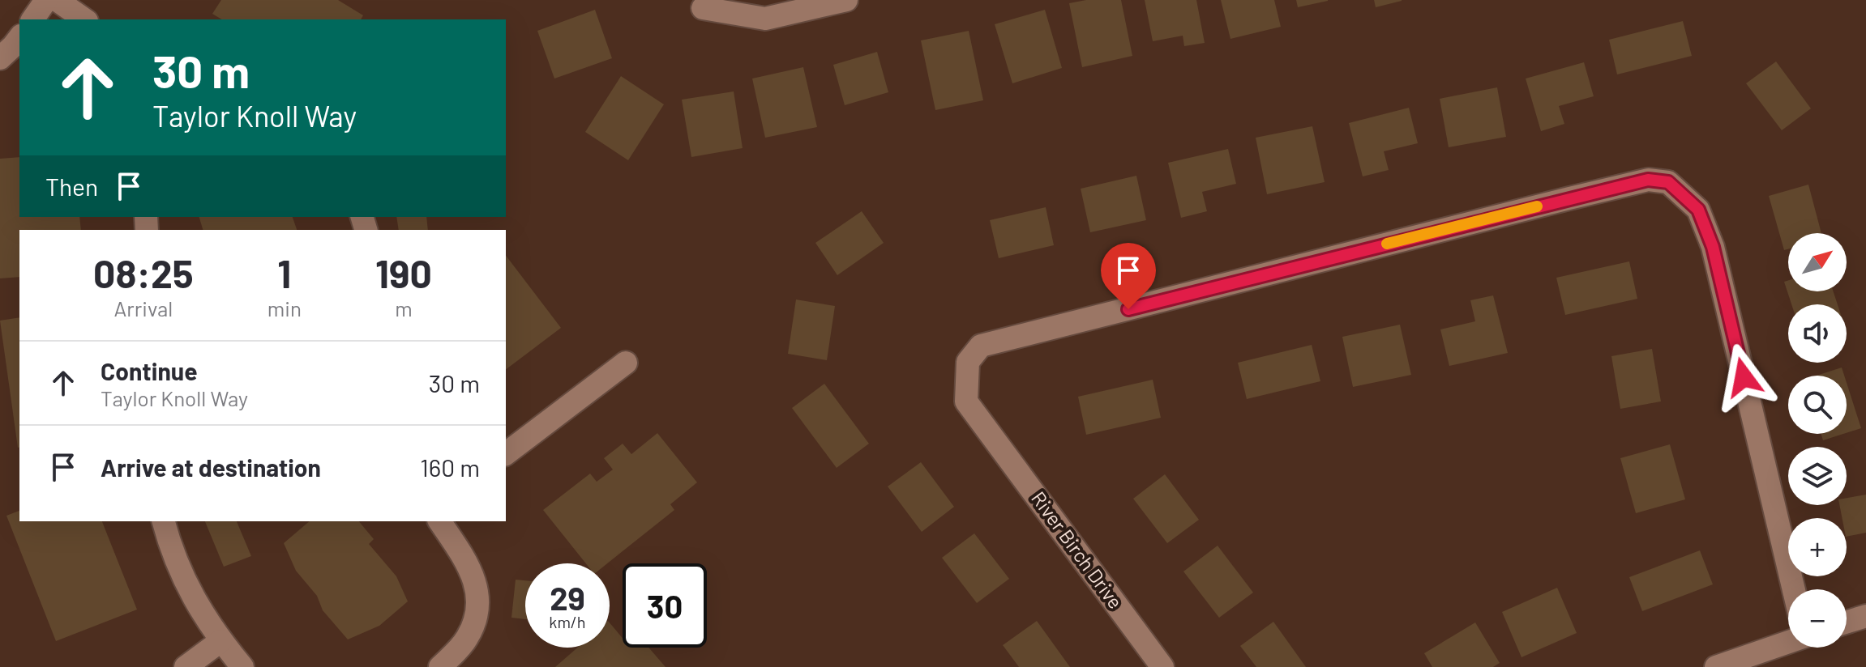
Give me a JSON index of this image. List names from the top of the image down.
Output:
{
  "streets": {
    "street": ["River Birch Drive"]
  },
  "north": "top right",
  "page": {
    "turn": ["30 m", "Taylor Knoll Way"],
    "then": "Then",
    "eta": [
      "08:25",
      "Arrival",
      "1",
      "min",
      "190",
      "m"
    ],
    "map_buttons": ["+", "−"],
    "list": [
      {
        "name": "Continue",
        "note": "Taylor Knoll Way",
        "value": "30 m"
      },
      {
        "name": "Arrive at destination",
        "value": "160 m"
      }
    ],
    "speed": "29 km/h",
    "limit": "30"
  }
}
